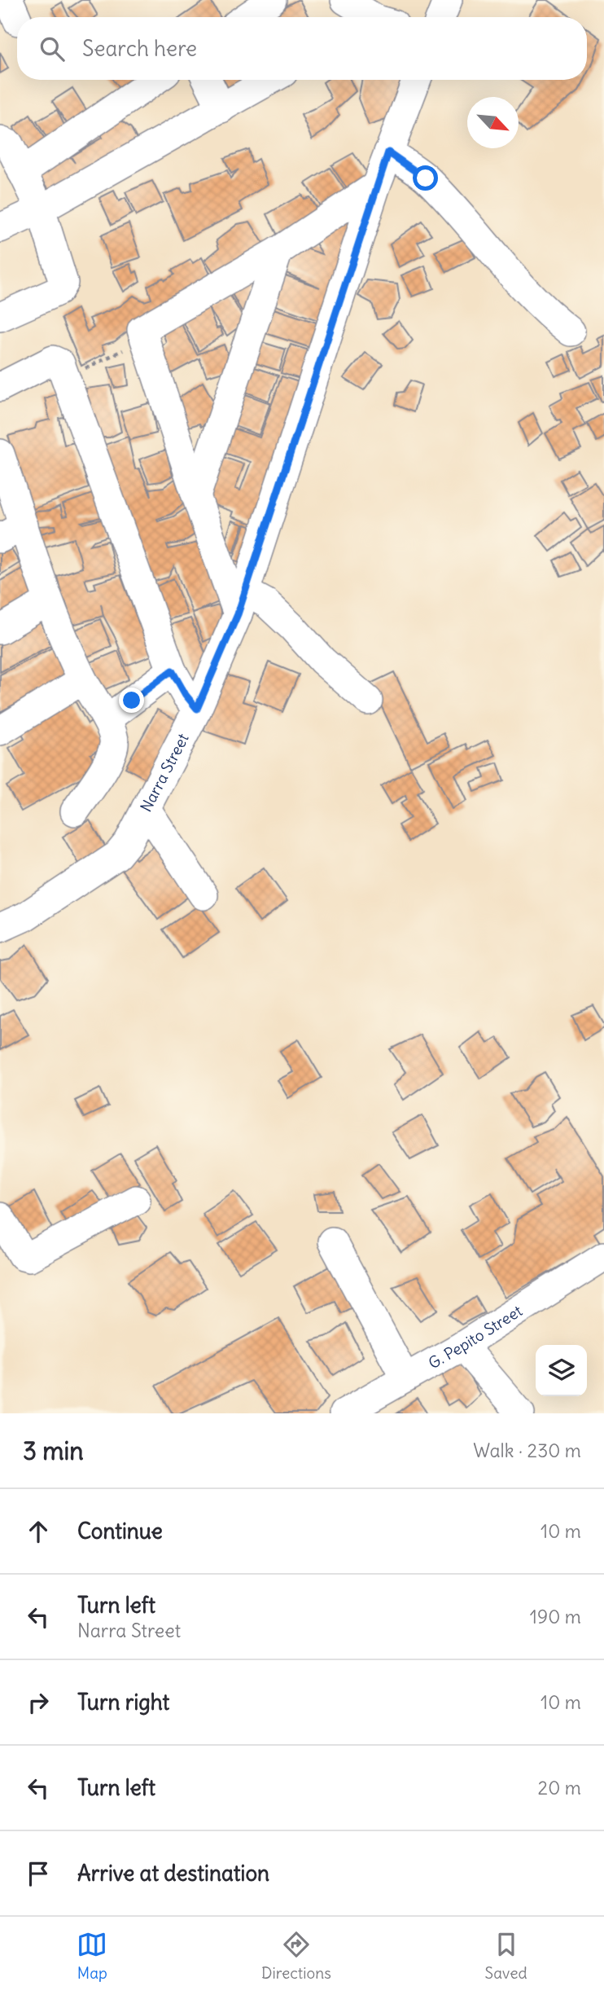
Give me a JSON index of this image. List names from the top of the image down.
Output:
{
  "streets": {
    "street": ["Narra Street", "G. Pepito Street"]
  },
  "north": "bottom right",
  "page": {
    "search": "Search here",
    "heading": ["3 min", "Walk · 230 m"],
    "list": [
      ["Continue", "10 m"],
      ["Turn left", "Narra Street", "190 m"],
      ["Turn right", "10 m"],
      ["Turn left", "20 m"],
      "Arrive at destination"
    ],
    "nav": ["Map", "Directions", "Saved"]
  }
}
